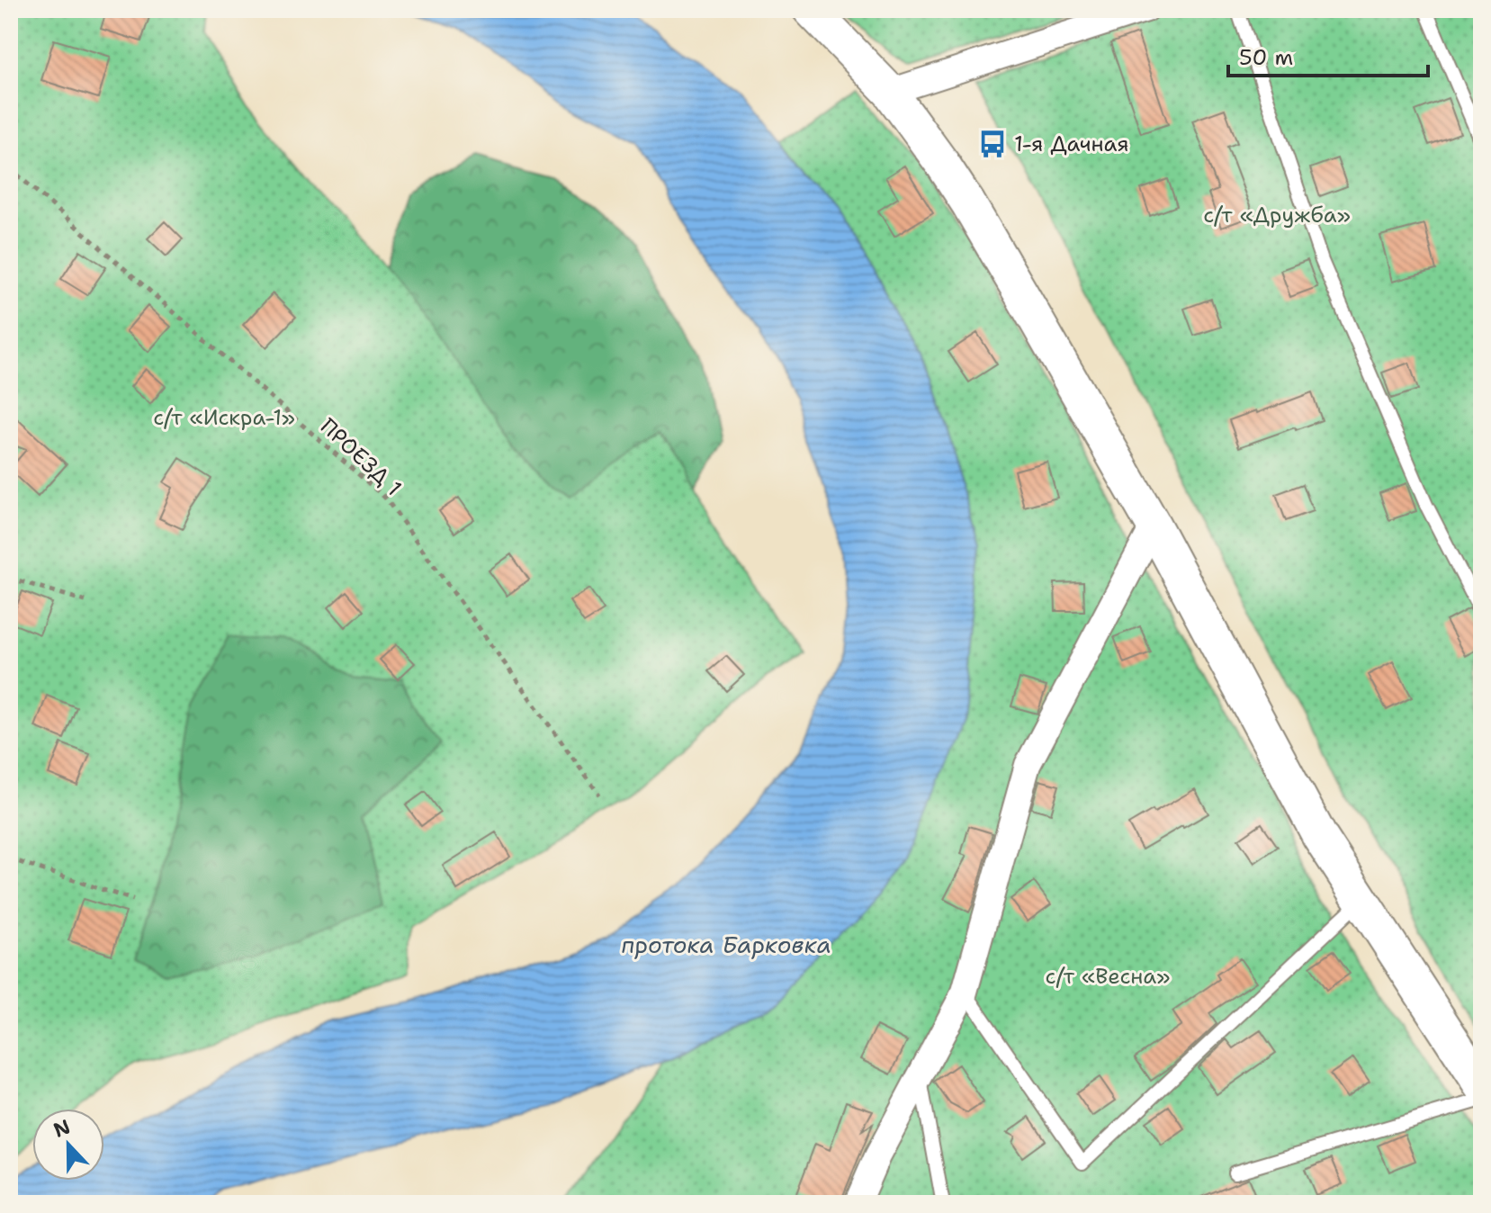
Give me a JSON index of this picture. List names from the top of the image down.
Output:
{
  "streets": {
    "path": ["ПРОЕЗД 1"]
  },
  "water": ["протока Барковка"],
  "parks": ["с/т «Дружба»", "с/т «Искра-1»", "с/т «Весна»"],
  "places": {
    "bus stop": ["1-я Дачная"]
  },
  "scale_bar": "50 m",
  "north": "top"
}
